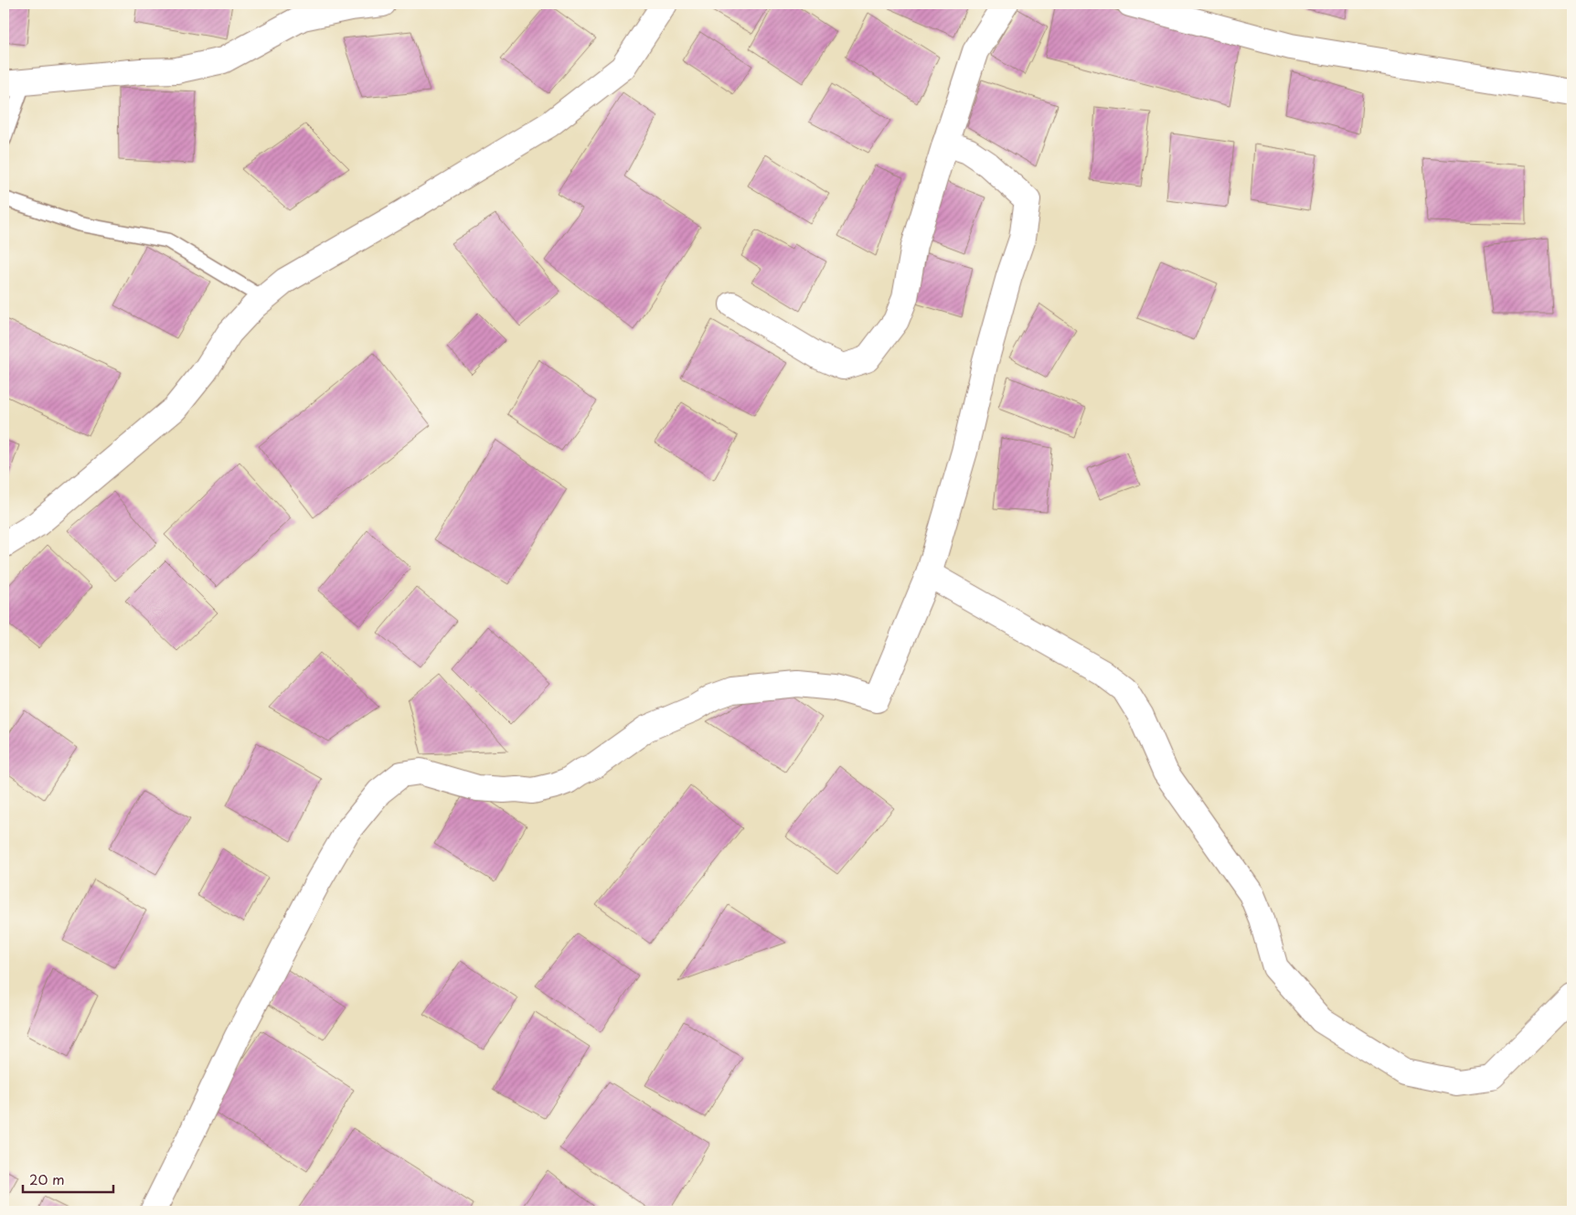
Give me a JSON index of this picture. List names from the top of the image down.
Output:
{
  "scale_bar": "20 m"
}
